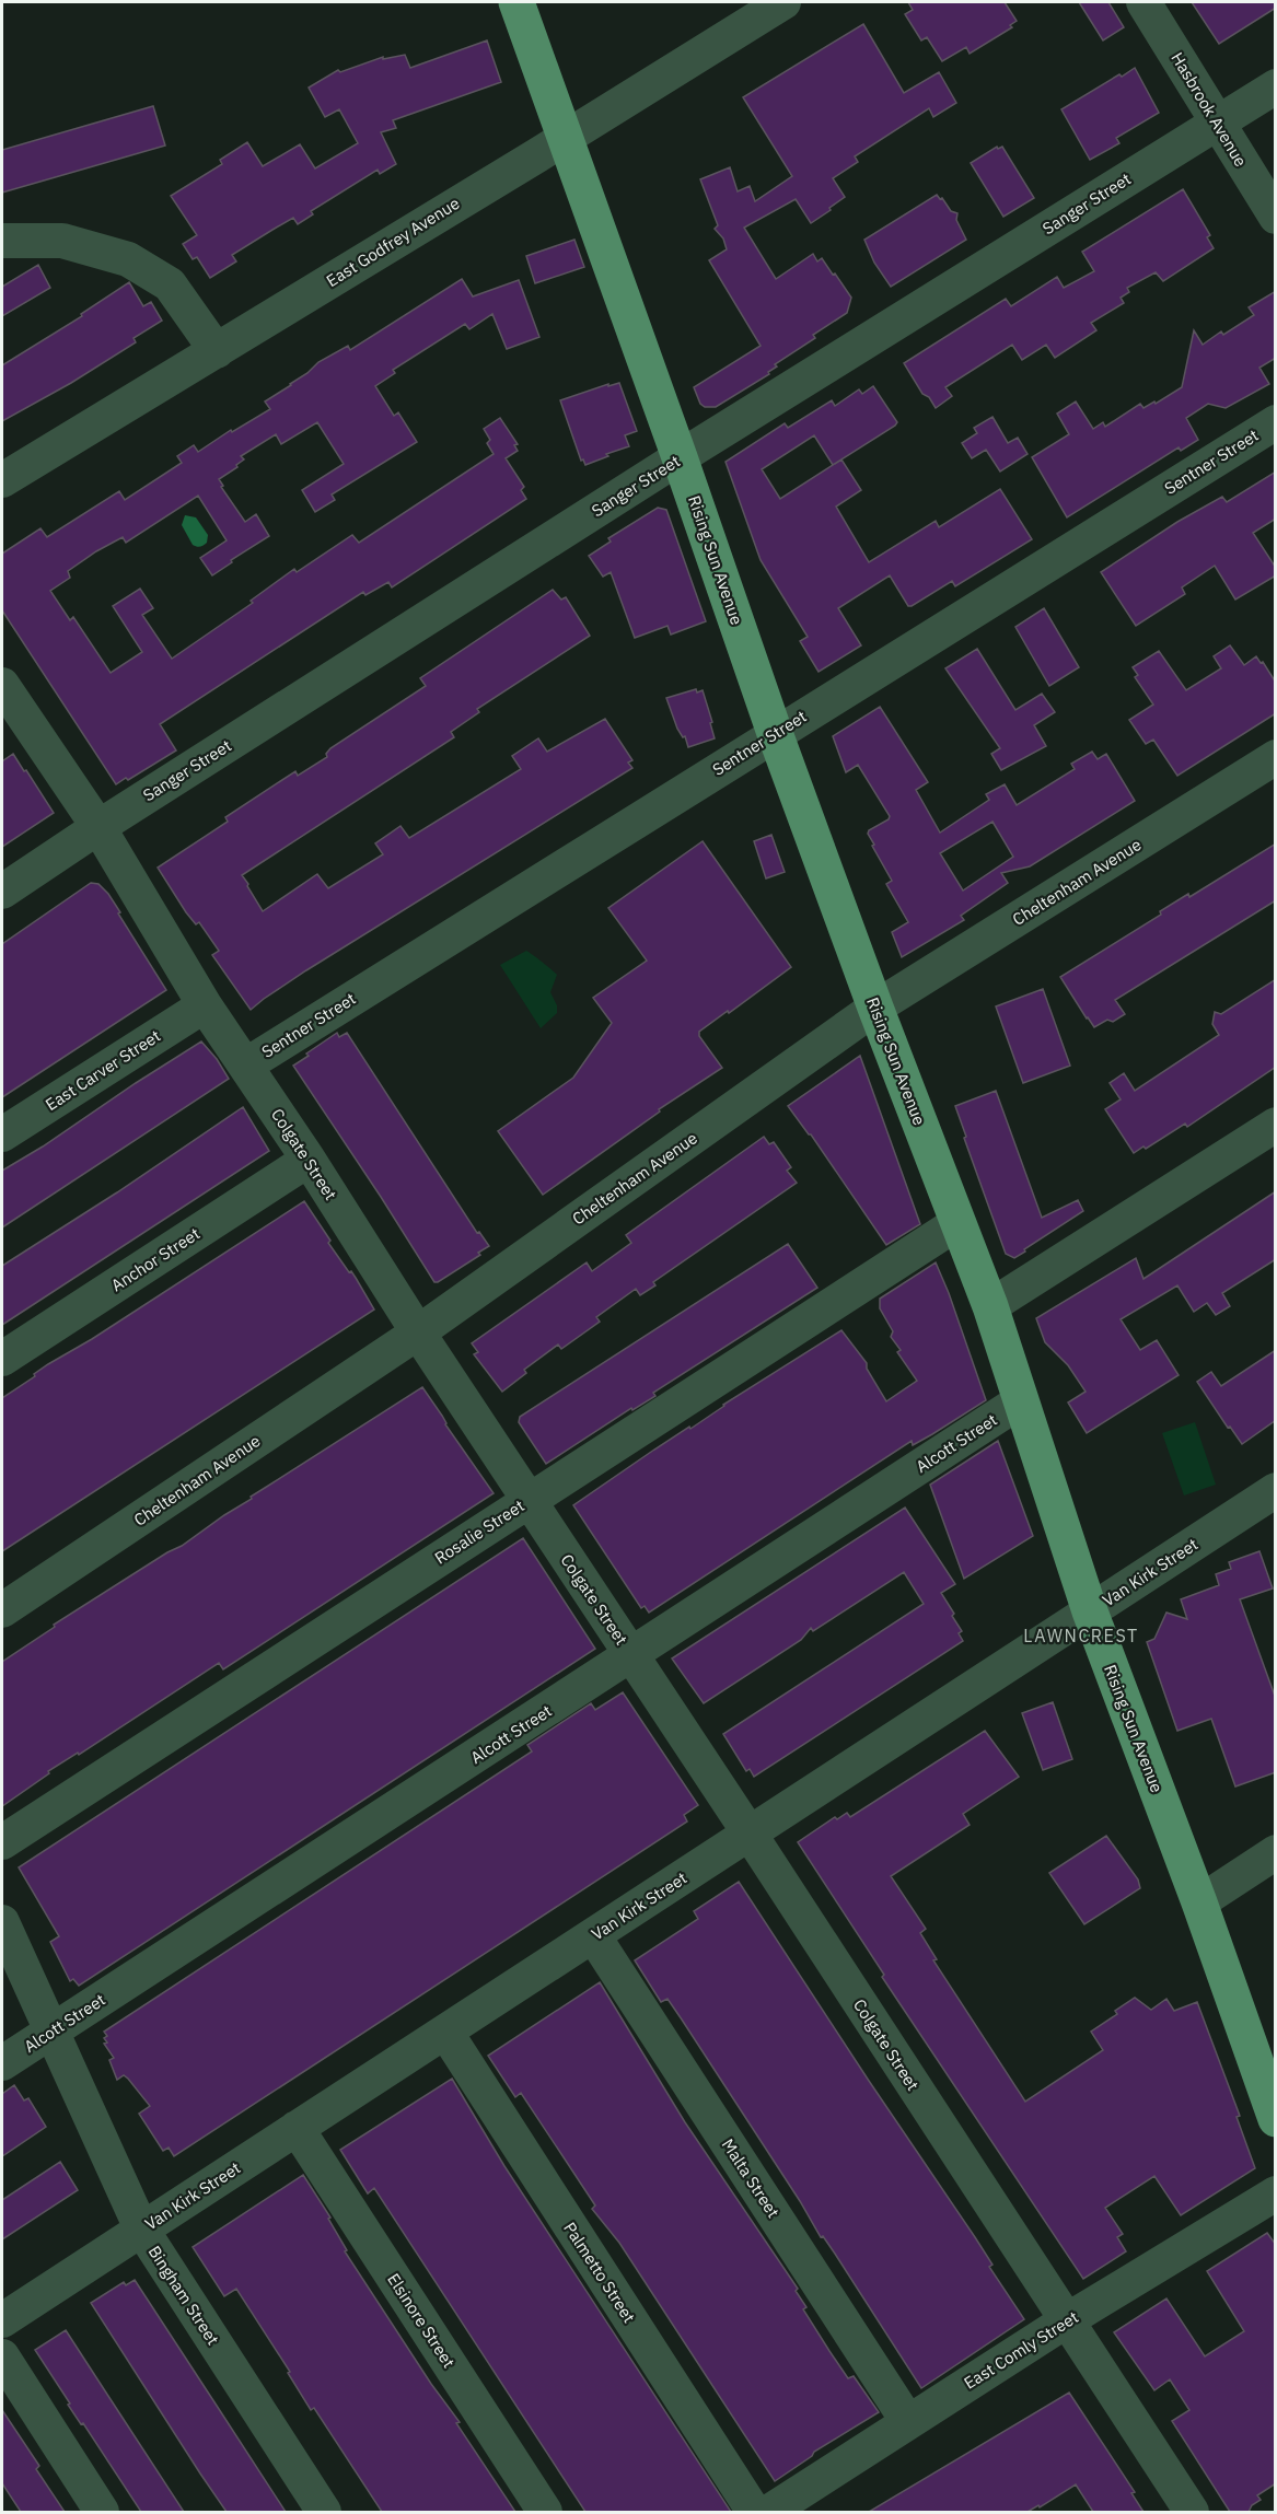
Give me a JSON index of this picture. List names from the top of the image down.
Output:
{
  "streets": {
    "main road": ["Rising Sun Avenue"],
    "street": [
      "Hasbrook Avenue",
      "Sanger Street",
      "East Godfrey Avenue",
      "Sentner Street",
      "Cheltenham Avenue",
      "East Carver Street",
      "Colgate Street",
      "Anchor Street",
      "Alcott Street",
      "Rosalie Street",
      "Van Kirk Street",
      "Malta Street",
      "Palmetto Street",
      "Bingham Street",
      "Elsinore Street",
      "East Comly Street"
    ]
  },
  "crossings": [
    ["Hasbrook Avenue", "Sanger Street"],
    ["Sanger Street", "Rising Sun Avenue"],
    ["Sanger Street", "Colgate Street"],
    ["East Godfrey Avenue", "Rising Sun Avenue"],
    ["Sentner Street", "Rising Sun Avenue"],
    ["Sentner Street", "Colgate Street"],
    ["Rising Sun Avenue", "Cheltenham Avenue"],
    ["Rising Sun Avenue", "Alcott Street"],
    ["Rising Sun Avenue", "Rosalie Street"],
    ["Rising Sun Avenue", "Van Kirk Street"],
    ["Cheltenham Avenue", "Colgate Street"],
    ["East Carver Street", "Colgate Street"],
    ["Colgate Street", "Anchor Street"],
    ["Colgate Street", "Alcott Street"],
    ["Colgate Street", "Rosalie Street"],
    ["Colgate Street", "Van Kirk Street"],
    ["Colgate Street", "East Comly Street"],
    ["Alcott Street", "Bingham Street"],
    ["Van Kirk Street", "Malta Street"],
    ["Van Kirk Street", "Palmetto Street"],
    ["Van Kirk Street", "Bingham Street"],
    ["Van Kirk Street", "Elsinore Street"],
    ["Malta Street", "East Comly Street"]
  ],
  "districts": ["LAWNCREST"]
}
